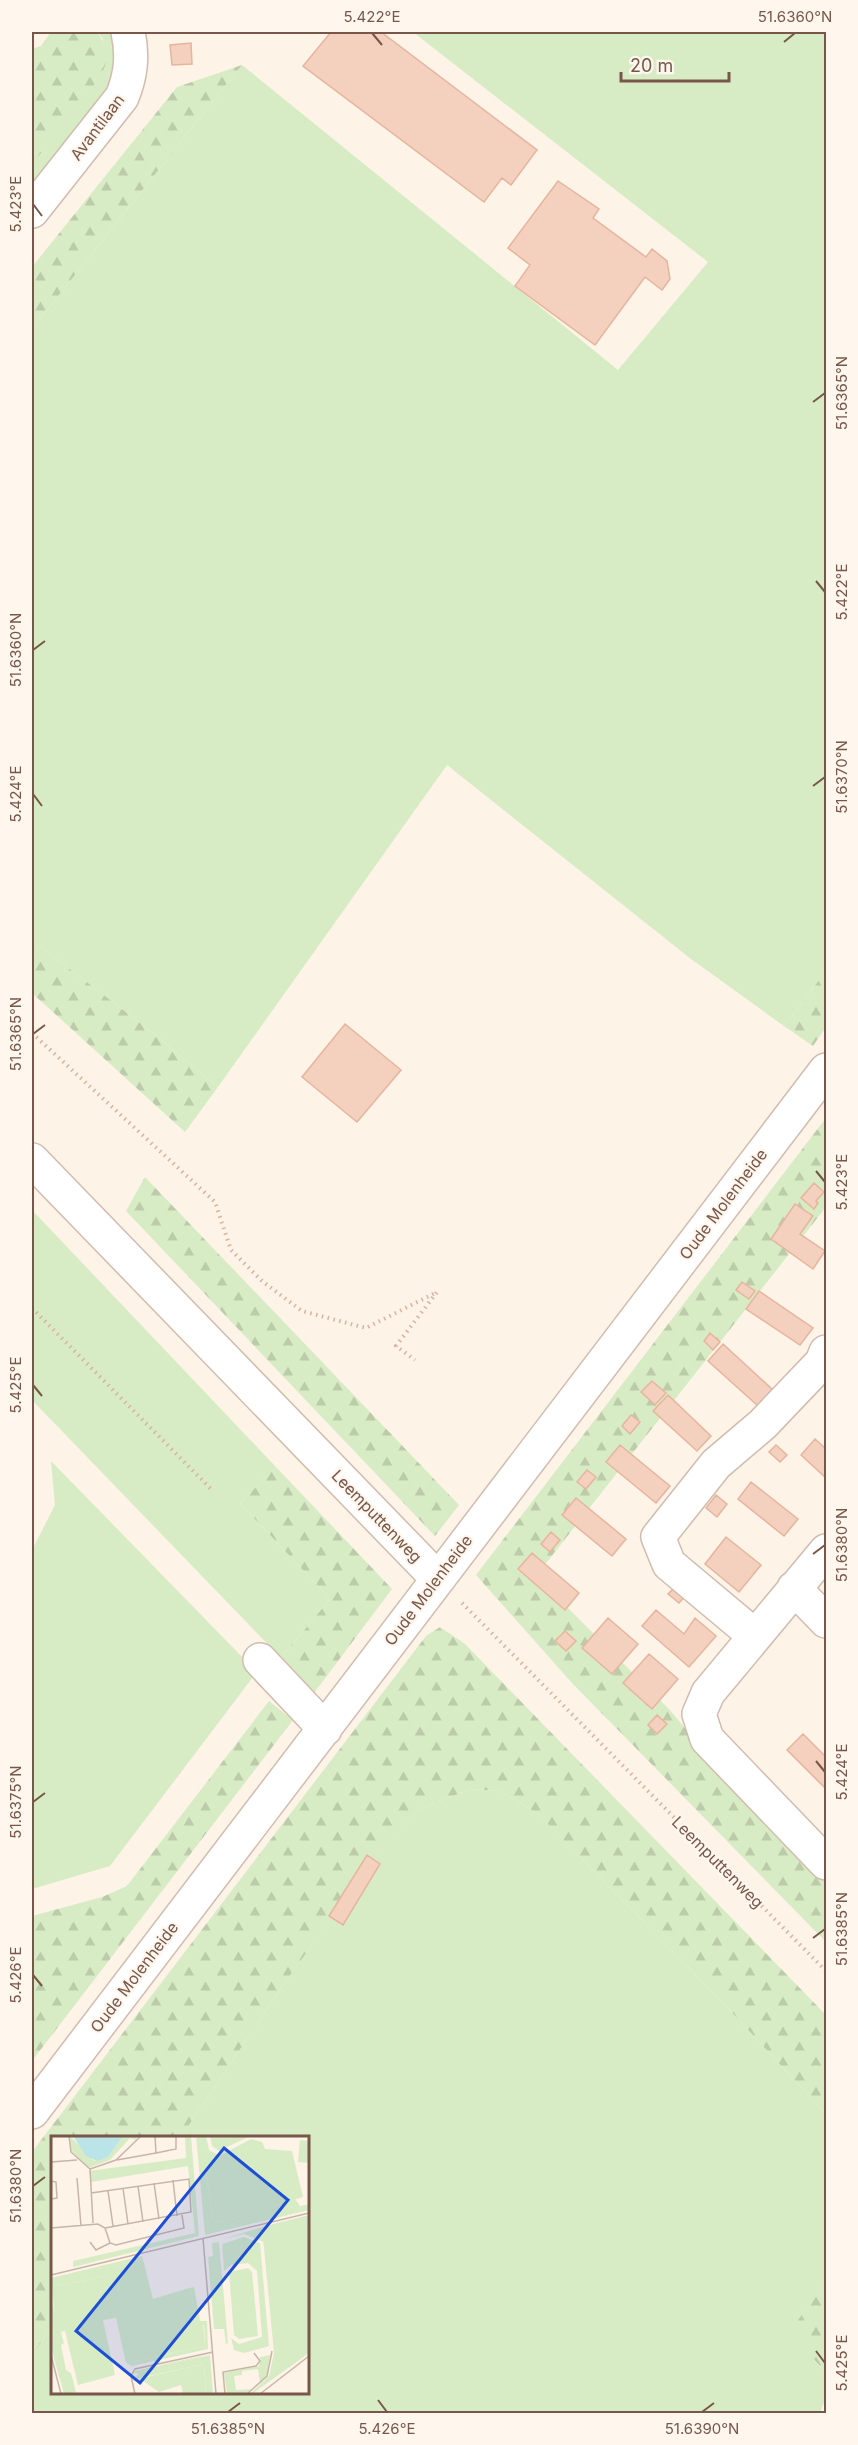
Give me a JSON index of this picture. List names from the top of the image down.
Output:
{
  "streets": {
    "street": ["Avantilaan", "Oude Molenheide", "Leemputtenweg"]
  },
  "crossings": [
    ["Oude Molenheide", "Leemputtenweg"]
  ],
  "scale_bar": "20 m",
  "coordinates": [
    "5.422°E",
    "51.6360°N",
    "5.423°E",
    "51.6365°N",
    "51.6370°N",
    "5.424°E",
    "5.425°E",
    "51.6380°N",
    "51.6375°N",
    "51.6385°N",
    "5.426°E",
    "51.6390°N"
  ]
}
